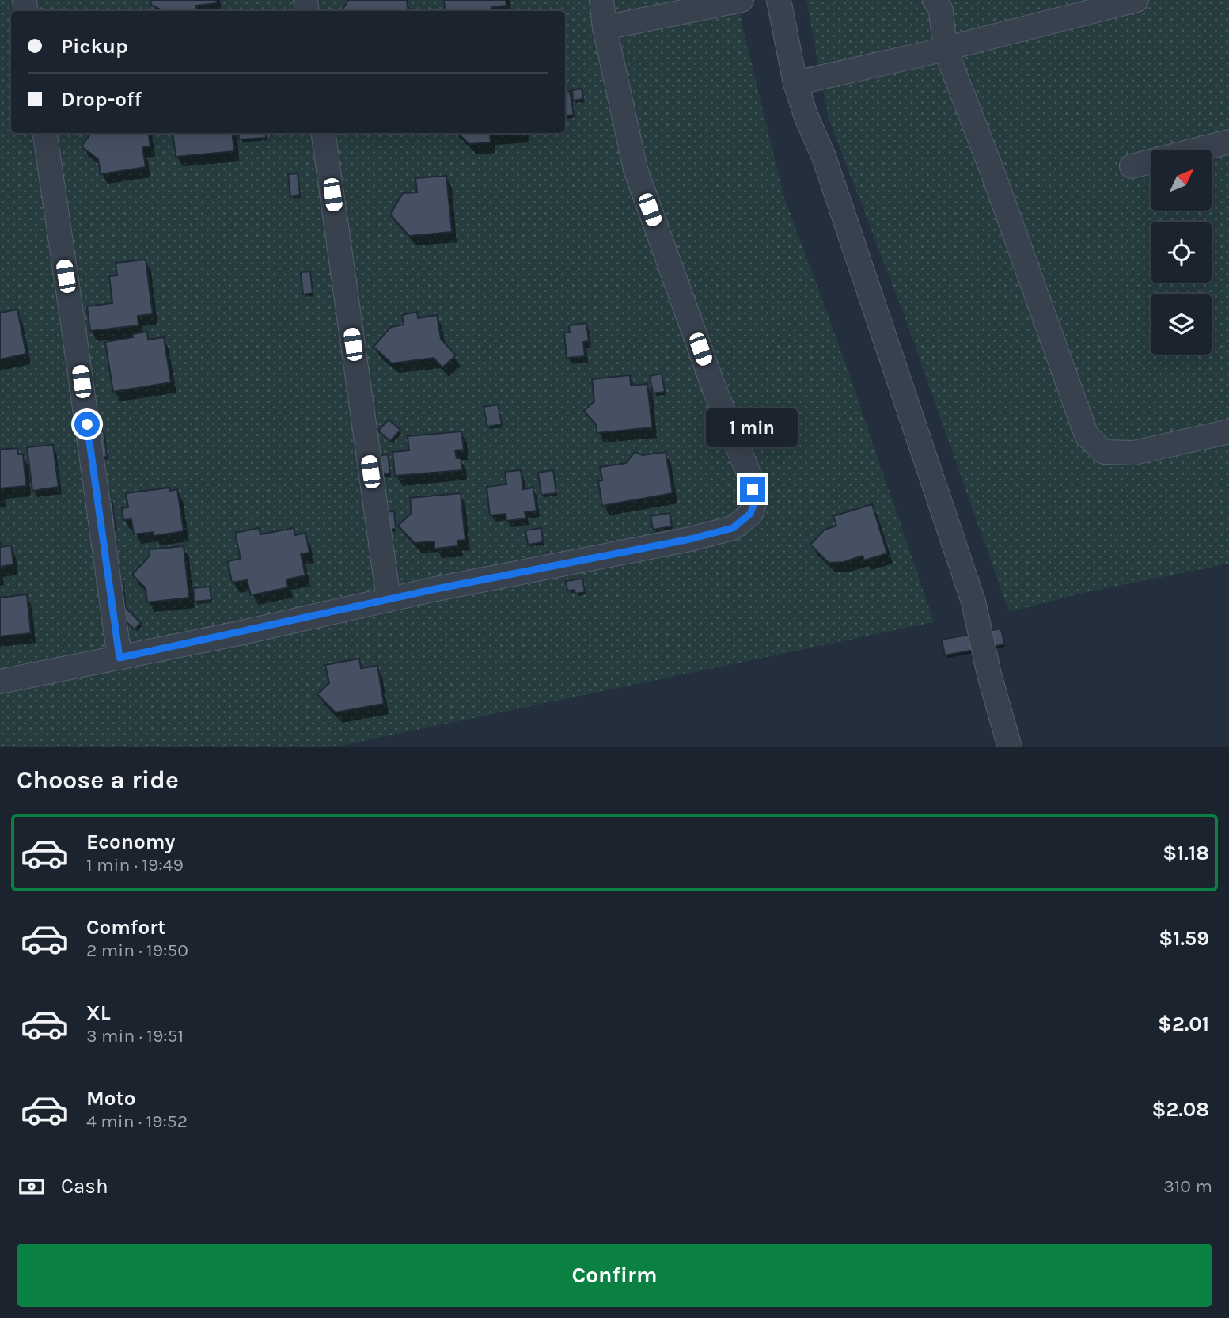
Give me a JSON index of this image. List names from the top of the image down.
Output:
{
  "north": "top right",
  "page": {
    "banner": ["Pickup", "Drop-off"],
    "bubble": "1 min",
    "heading": "Choose a ride",
    "list": [
      {
        "name": "Economy",
        "note": "1 min · 19:49",
        "value": "$1.18"
      },
      {
        "name": "Comfort",
        "note": "2 min · 19:50",
        "value": "$1.59"
      },
      {
        "name": "XL",
        "note": "3 min · 19:51",
        "value": "$2.01"
      },
      {
        "name": "Moto",
        "note": "4 min · 19:52",
        "value": "$2.08"
      }
    ],
    "pay": ["Cash", "310 m"],
    "buttons": "Confirm"
  }
}
